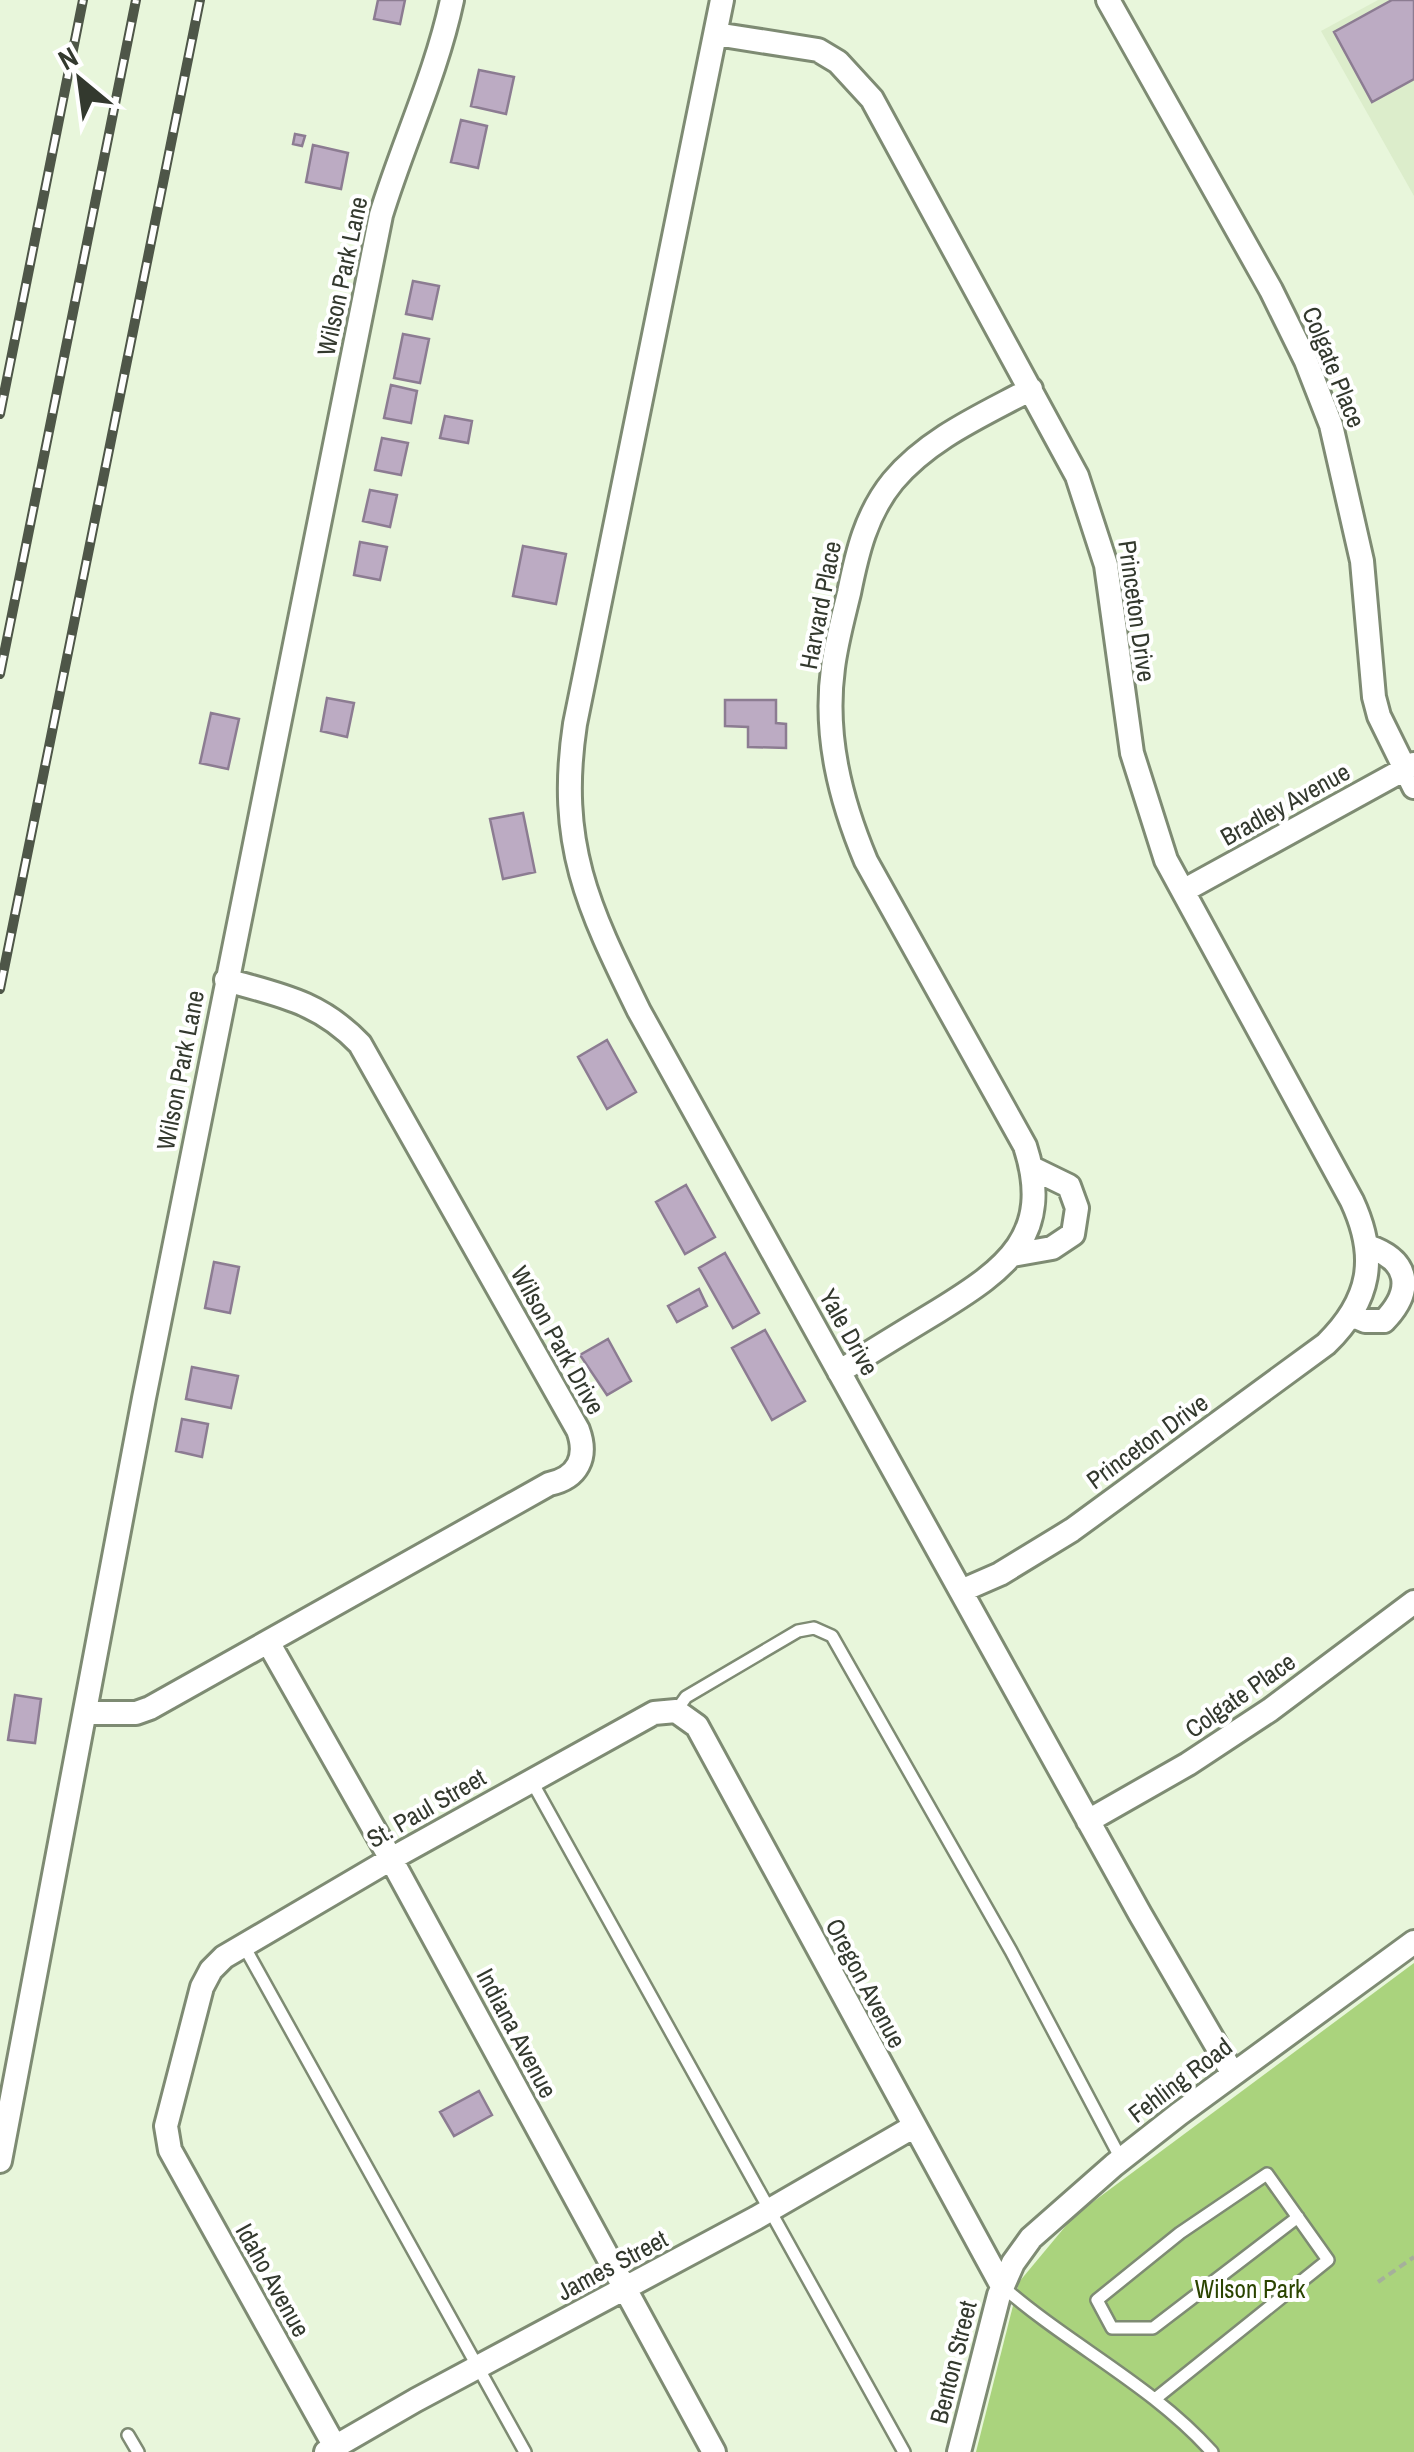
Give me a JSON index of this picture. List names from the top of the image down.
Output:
{
  "streets": {
    "street": [
      "Wilson Park Lane",
      "Colgate Place",
      "Harvard Place",
      "Princeton Drive",
      "Bradley Avenue",
      "Yale Drive",
      "Wilson Park Drive",
      "St. Paul Street",
      "Oregon Avenue",
      "Indiana Avenue",
      "Fehling Road",
      "James Street",
      "Idaho Avenue",
      "Benton Street"
    ]
  },
  "crossings": [
    ["Wilson Park Lane", "Wilson Park Drive"],
    ["Colgate Place", "Bradley Avenue"],
    ["Colgate Place", "Yale Drive"],
    ["Harvard Place", "Princeton Drive"],
    ["Harvard Place", "Yale Drive"],
    ["Princeton Drive", "Bradley Avenue"],
    ["Princeton Drive", "Yale Drive"],
    ["Yale Drive", "Fehling Road"],
    ["Wilson Park Drive", "Indiana Avenue"],
    ["St. Paul Street", "Oregon Avenue"],
    ["St. Paul Street", "Indiana Avenue"],
    ["St. Paul Street", "Idaho Avenue"],
    ["Oregon Avenue", "Fehling Road"],
    ["Oregon Avenue", "James Street"],
    ["Oregon Avenue", "Benton Street"],
    ["Indiana Avenue", "James Street"],
    ["Fehling Road", "Benton Street"],
    ["James Street", "Idaho Avenue"]
  ],
  "parks": ["Wilson Park"],
  "north": "top left"
}
